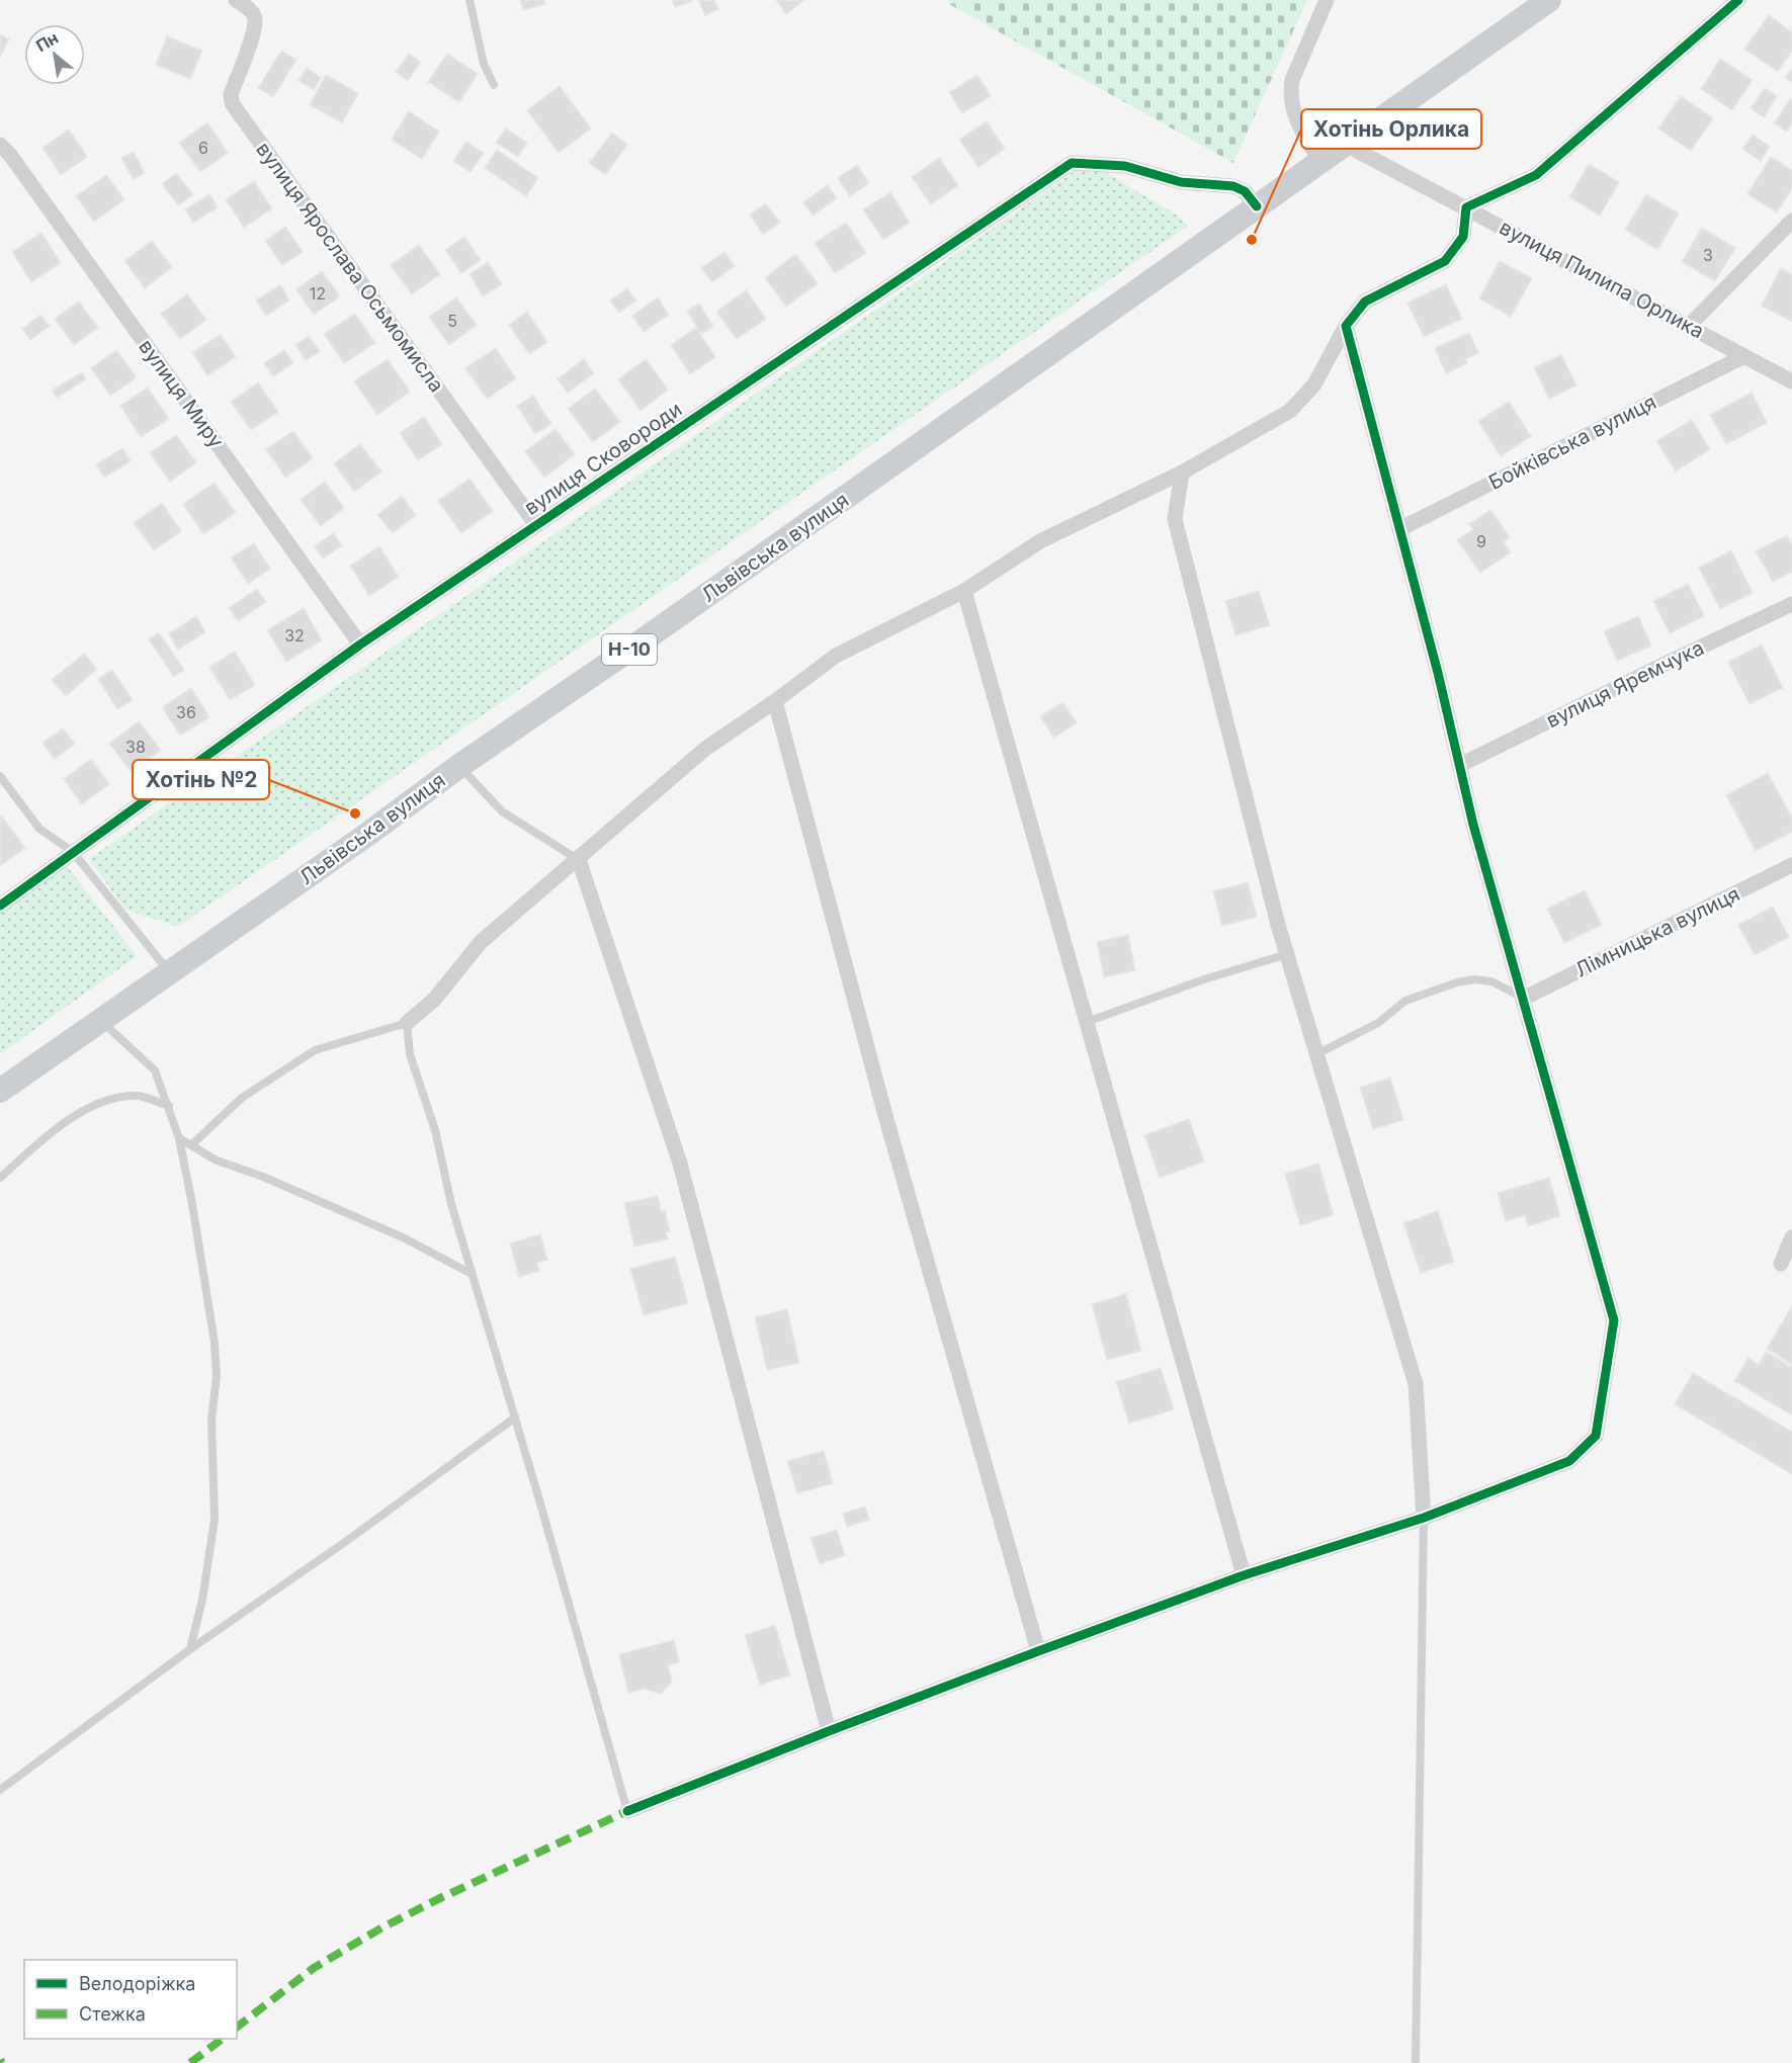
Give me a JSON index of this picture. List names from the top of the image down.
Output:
{
  "streets": {
    "main road": ["Львівська вулиця", "Н-10"],
    "street": [
      "вулиця Ярослава Осьмомисла",
      "вулиця Пилипа Орлика",
      "вулиця Миру",
      "Бойківська вулиця",
      "вулиця Сковороди",
      "вулиця Яремчука",
      "Лімницька вулиця"
    ]
  },
  "crossings": [
    ["вулиця Ярослава Осьмомисла", "вулиця Сковороди"],
    ["вулиця Пилипа Орлика", "Бойківська вулиця"],
    ["вулиця Пилипа Орлика", "Львівська вулиця"],
    ["вулиця Миру", "вулиця Сковороди"],
    ["вулиця Сковороди", "Львівська вулиця"]
  ],
  "places": ["Хотінь Орлика", "Хотінь №2"],
  "house_numbers": [
    "6",
    "3",
    "12",
    "5",
    "9",
    "32",
    "36",
    "38"
  ],
  "legend": ["Велодоріжка", "Стежка"],
  "north": "top left"
}
